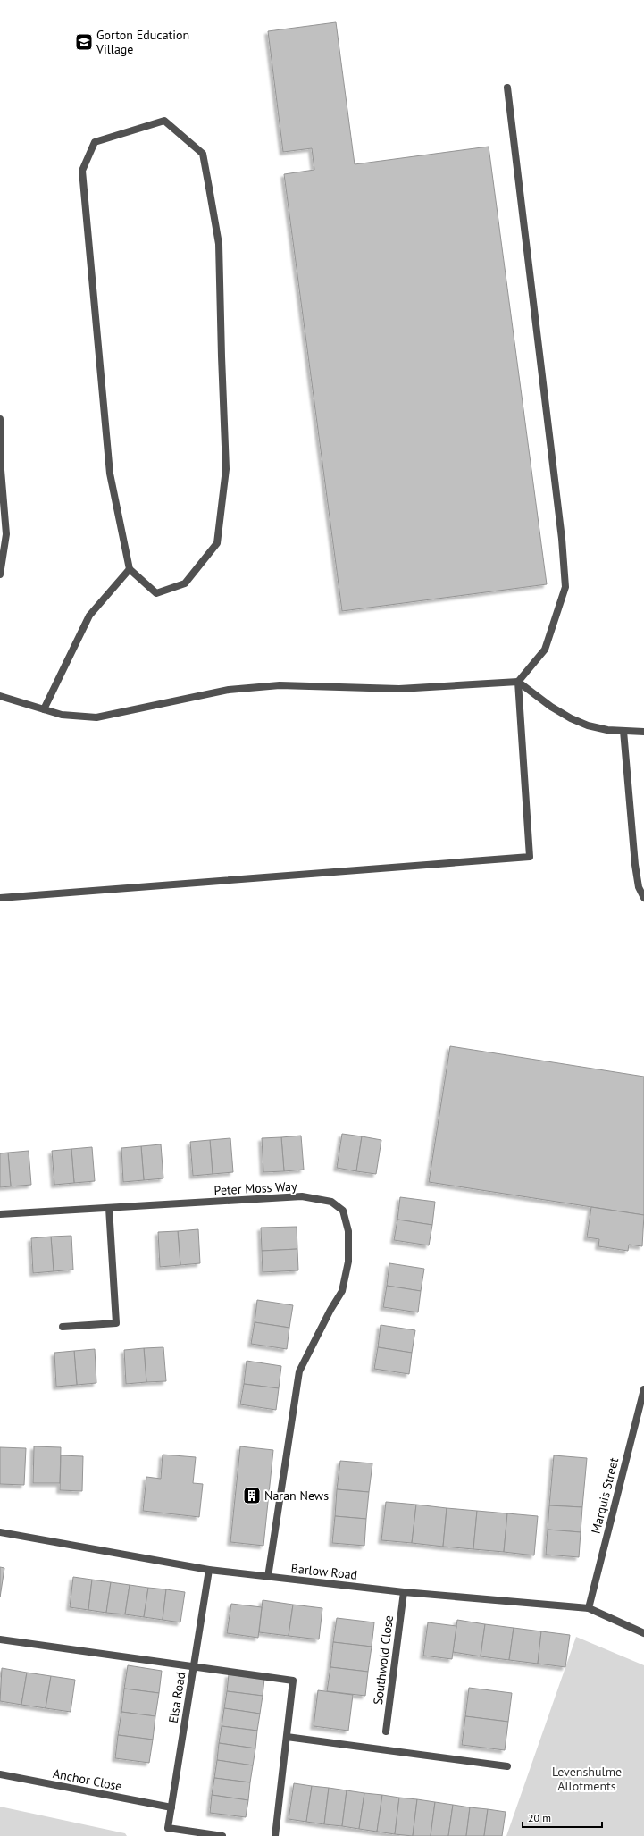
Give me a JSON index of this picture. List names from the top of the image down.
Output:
{
  "streets": {
    "street": [
      "Peter Moss Way",
      "Marquis Street",
      "Barlow Road",
      "Southwold Close",
      "Elsa Road",
      "Anchor Close"
    ]
  },
  "crossings": [
    ["Peter Moss Way", "Barlow Road"],
    ["Marquis Street", "Barlow Road"],
    ["Barlow Road", "Southwold Close"],
    ["Barlow Road", "Elsa Road"],
    ["Elsa Road", "Anchor Close"]
  ],
  "parks": ["Levenshulme Allotments"],
  "places": {
    "school or university": ["Gorton Education Village"],
    "building": ["Naran News"]
  },
  "scale_bar": "20 m"
}
